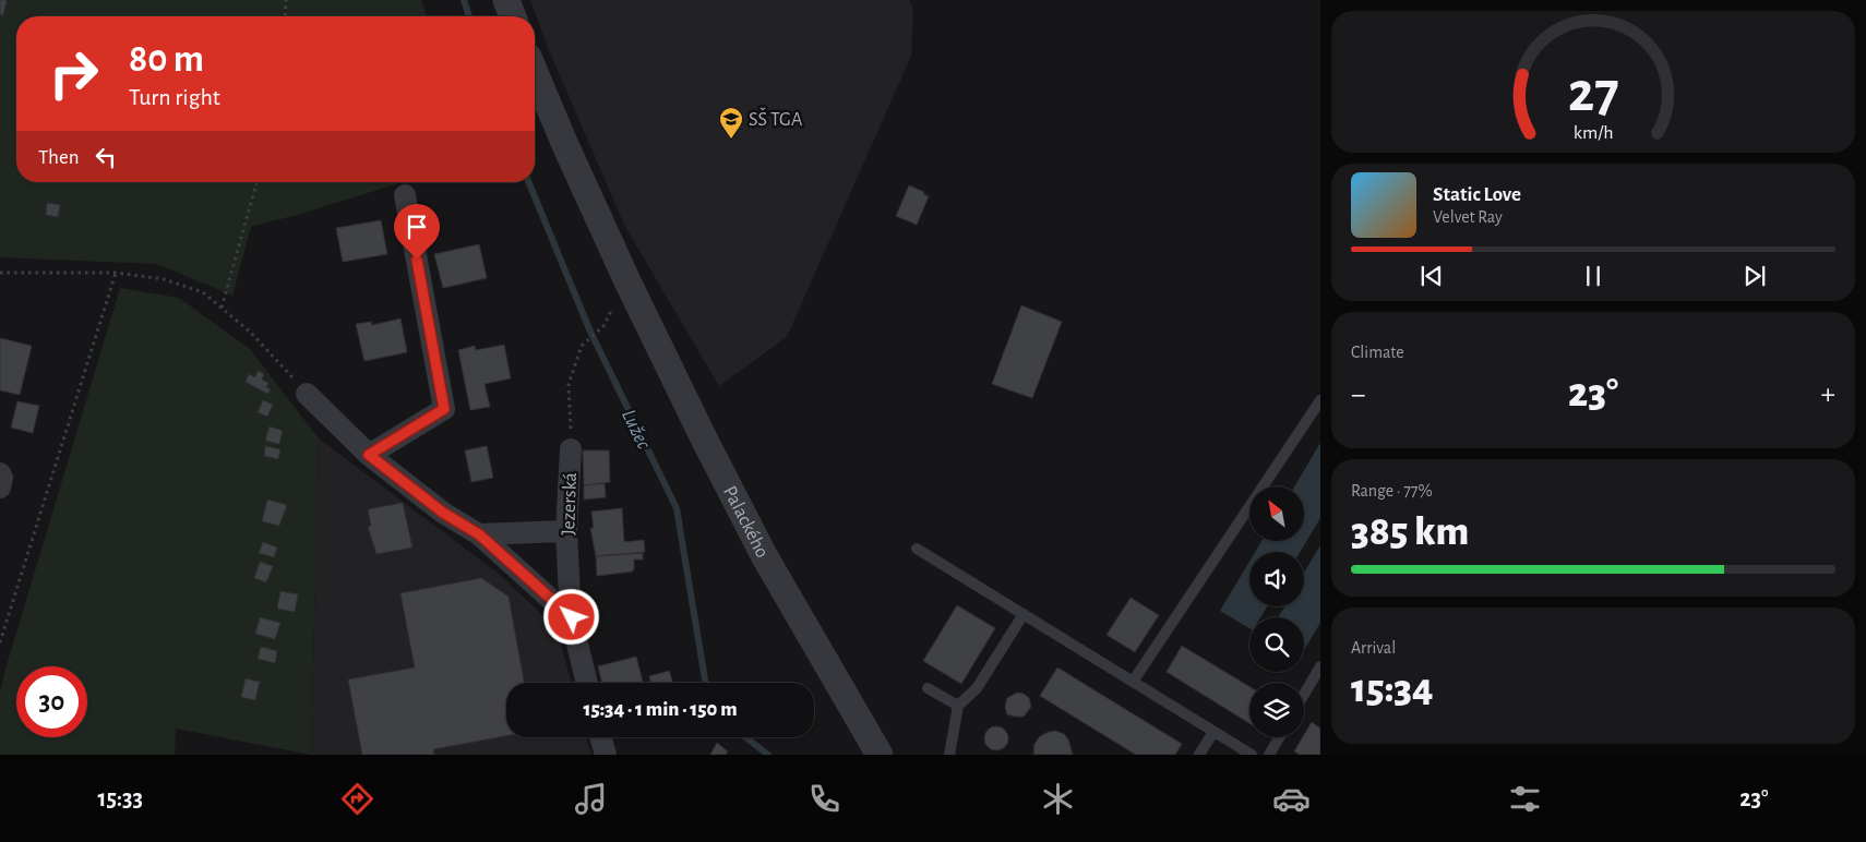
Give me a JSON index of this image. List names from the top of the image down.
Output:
{
  "streets": {
    "street": ["Jezerská", "Palackého"]
  },
  "water": ["Lužec"],
  "places": {
    "school or university": ["SŠ TGA"]
  },
  "north": "top left",
  "page": {
    "turn": ["80 m", "Turn right"],
    "then": "Then",
    "song": ["Static Love", "Velvet Ray"],
    "tile": [
      "Climate",
      ["Range · 77%", "385 km"],
      ["Arrival", "15:34"]
    ],
    "heat": ["−", "23°", "+"],
    "limit": "30",
    "trip": "15:34 · 1 min · 150 m",
    "tabs": ["15:33", "23°"],
    "gauge": ["27", "km/h"]
  }
}
